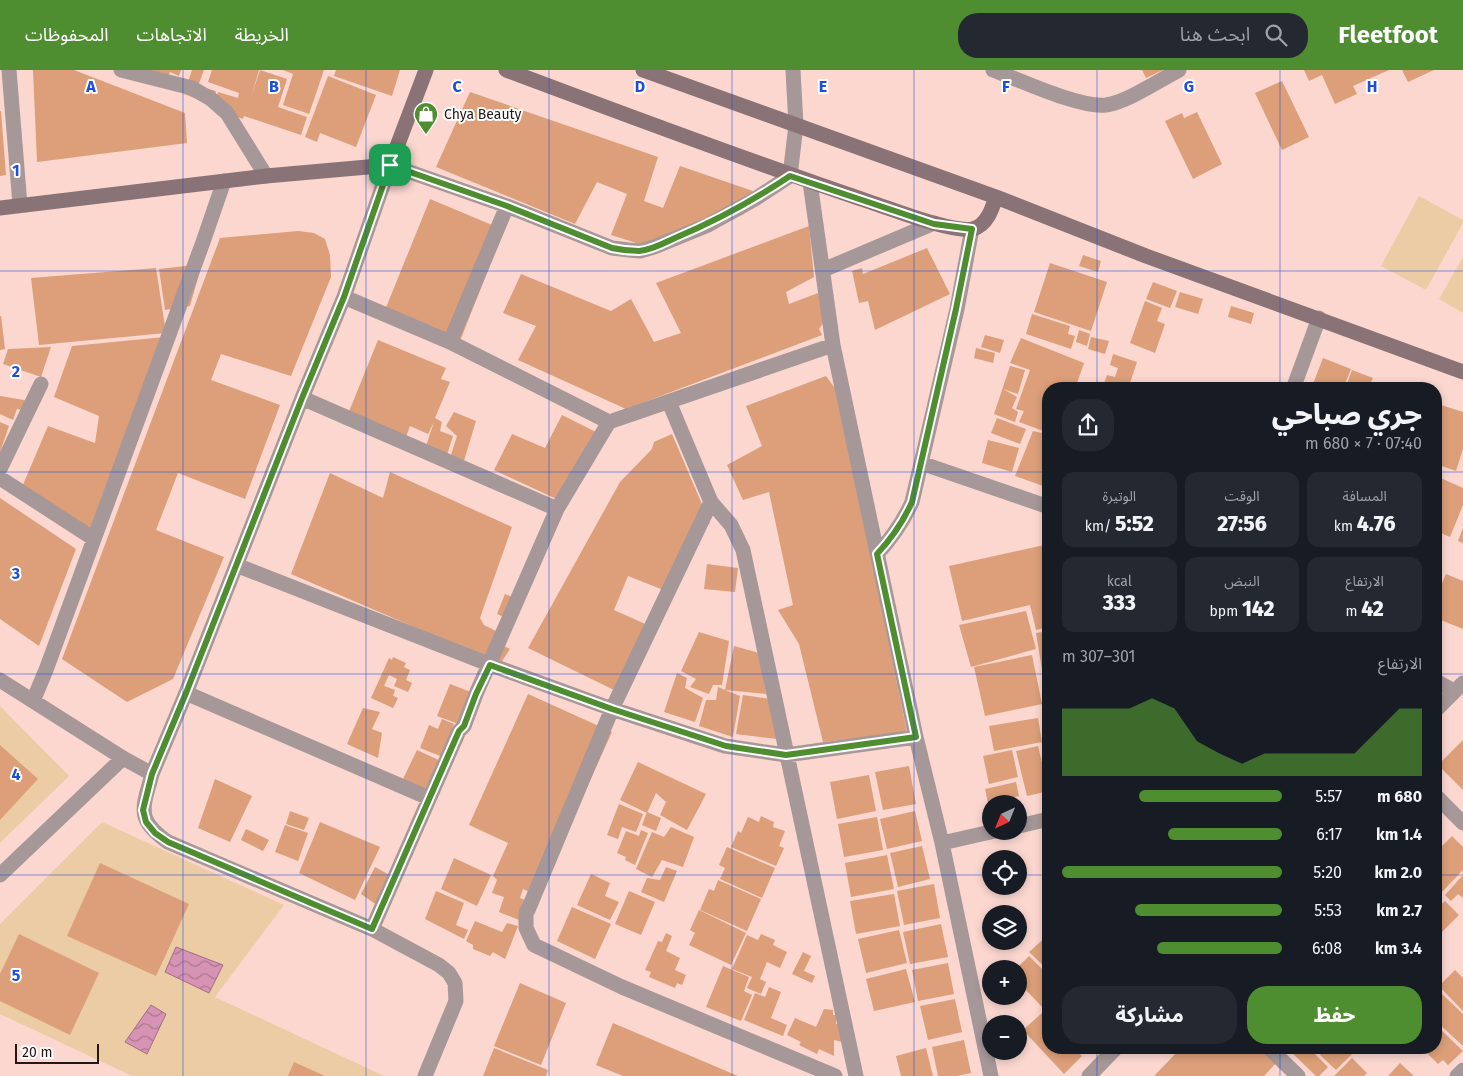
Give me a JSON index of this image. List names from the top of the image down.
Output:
{
  "places": {
    "shop": ["Chya Beauty"]
  },
  "scale_bar": "20 m",
  "north": "bottom left",
  "page": {
    "header": "Fleetfoot",
    "search": "ابحث هنا",
    "nav": ["الخريطة", "الاتجاهات", "المحفوظات"],
    "heading": ["جري صباحي", "07:40 · 7 × 680 m"],
    "stats": [
      ["المسافة", "4.76 km"],
      ["الوقت", "27:56"],
      ["الوتيرة", "5:52 /km"],
      ["الارتفاع", "42 m"],
      ["النبض", "142 bpm"],
      ["kcal", "333"]
    ],
    "chart": ["الارتفاع", "301–307 m"],
    "list": [
      {
        "name": "680 m",
        "note": "5:57"
      },
      {
        "name": "1.4 km",
        "note": "6:17"
      },
      {
        "name": "2.0 km",
        "note": "5:20"
      },
      {
        "name": "2.7 km",
        "note": "5:53"
      },
      {
        "name": "3.4 km",
        "note": "6:08"
      }
    ],
    "map_buttons": ["+", "−"],
    "buttons": ["حفظ", "مشاركة"],
    "scale": "20 m"
  },
  "grid": {
    "columns": [
      "A",
      "B",
      "C",
      "D",
      "E",
      "F",
      "G",
      "H"
    ],
    "rows": [
      "1",
      "2",
      "3",
      "4",
      "5"
    ]
  }
}
